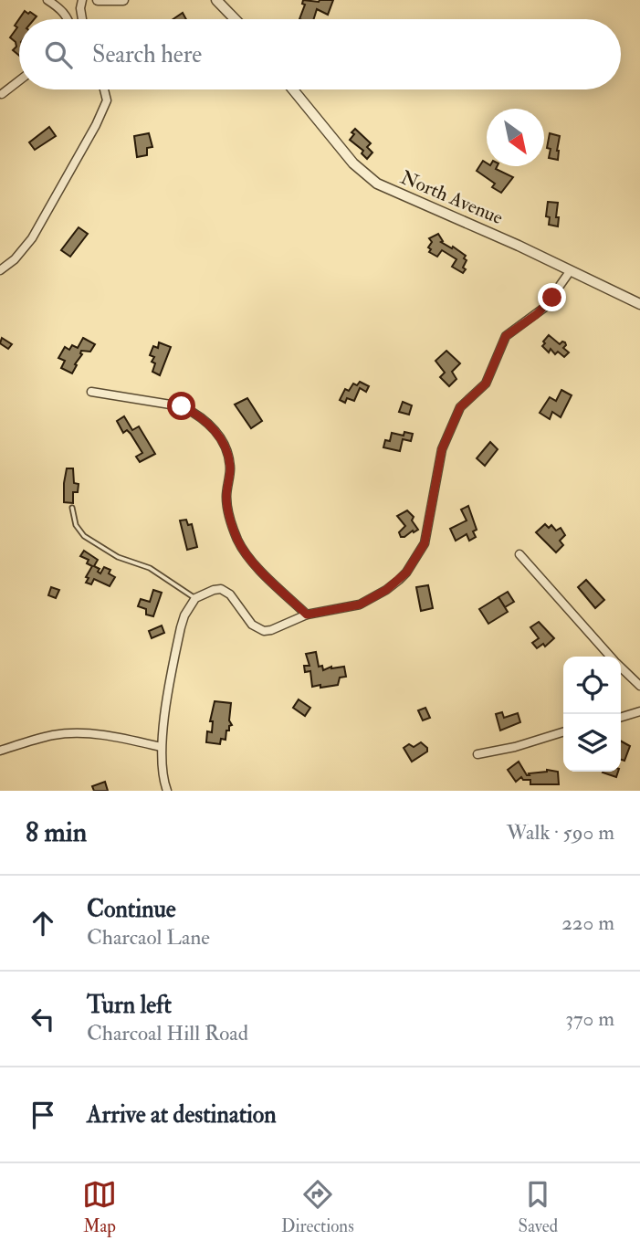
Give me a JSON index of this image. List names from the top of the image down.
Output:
{
  "streets": {
    "street": ["North Avenue"]
  },
  "north": "bottom right",
  "page": {
    "search": "Search here",
    "heading": ["8 min", "Walk · 590 m"],
    "list": [
      ["Continue", "Charcaol Lane", "220 m"],
      ["Turn left", "Charcoal Hill Road", "370 m"],
      "Arrive at destination"
    ],
    "nav": ["Map", "Directions", "Saved"]
  }
}
